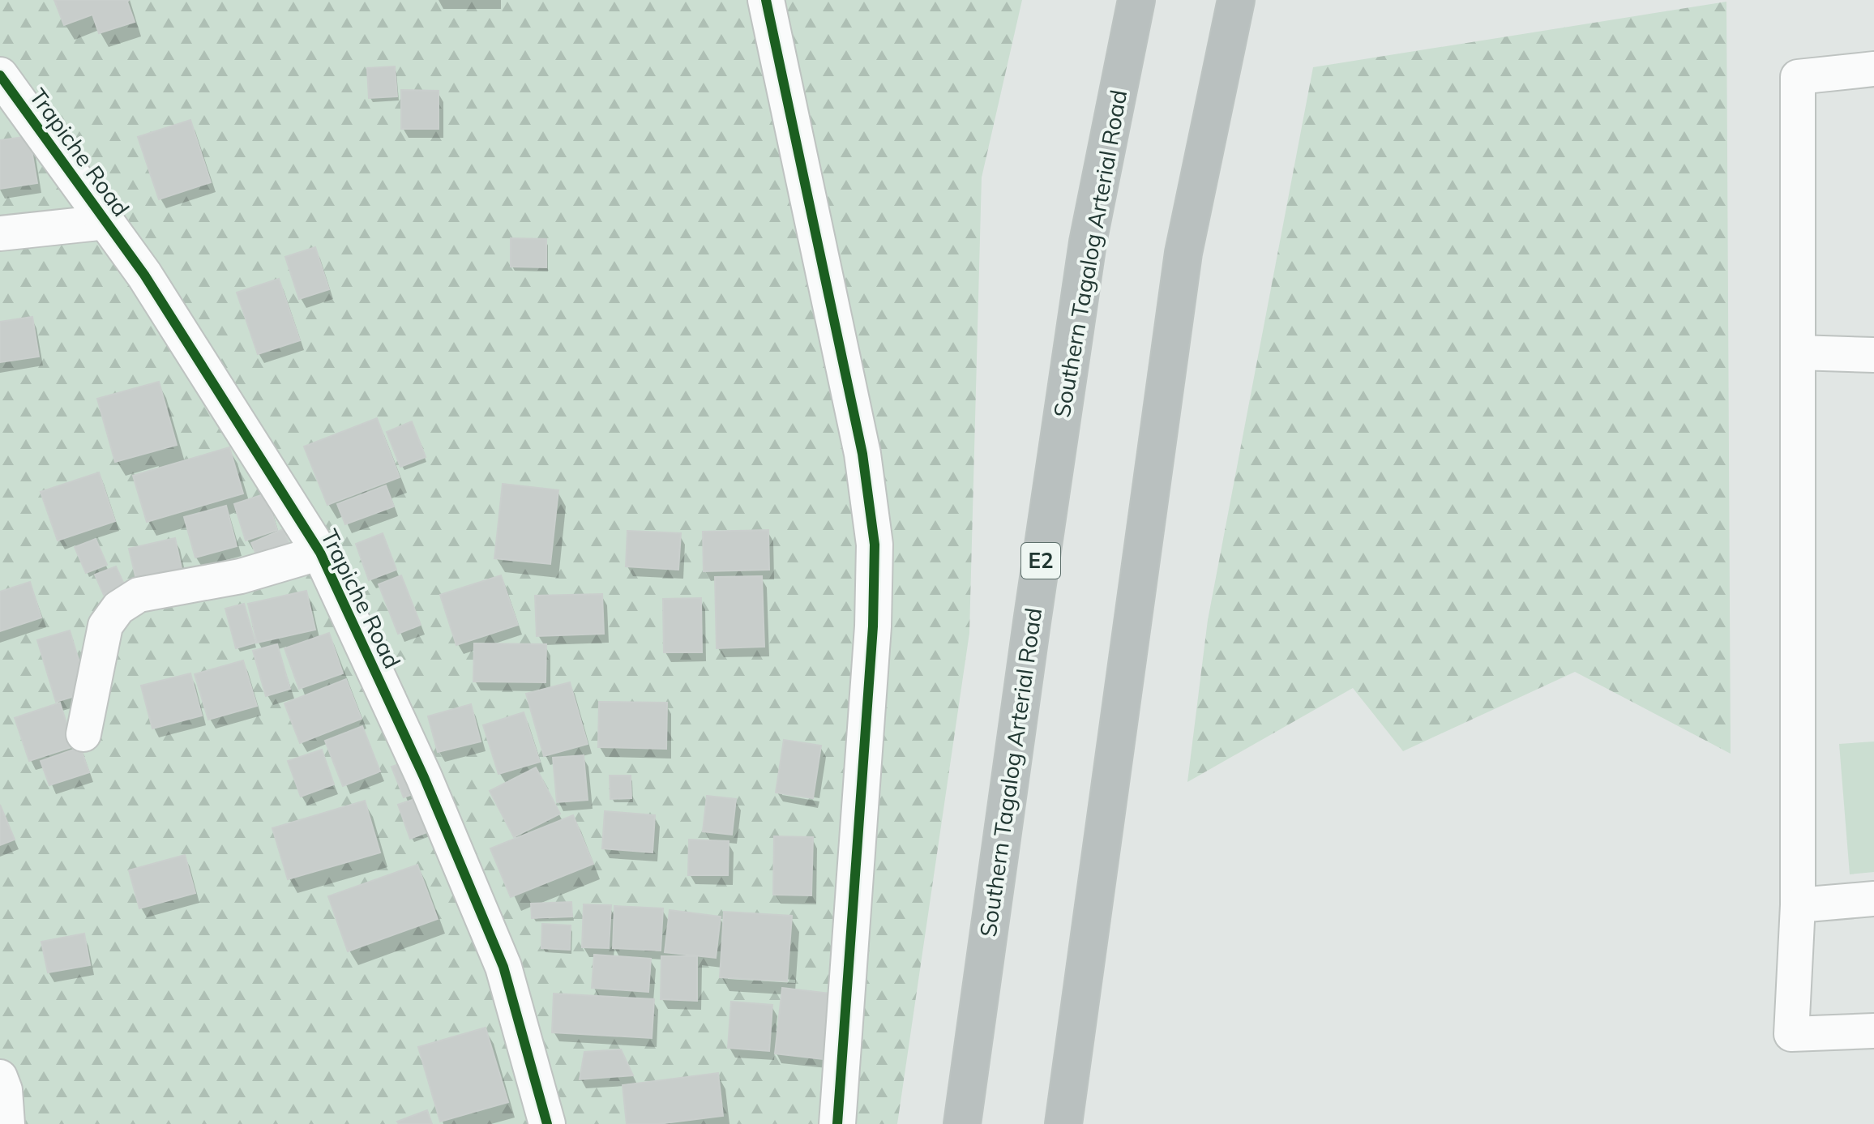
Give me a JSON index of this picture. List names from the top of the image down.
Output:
{
  "streets": {
    "highway": ["Southern Tagalog Arterial Road", "E2"],
    "street": ["Trapiche Road"]
  }
}
